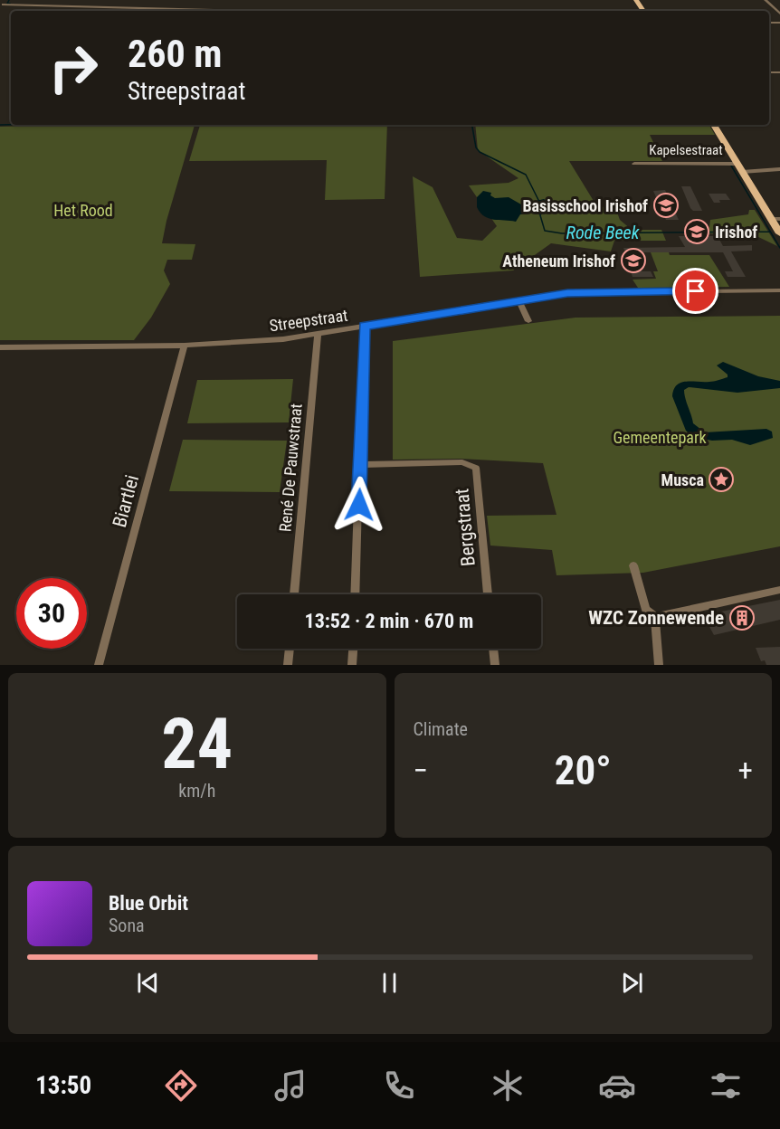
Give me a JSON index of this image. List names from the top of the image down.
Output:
{
  "streets": {
    "main road": ["Kapelsestraat"],
    "street": [
      "Streepstraat",
      "René De Pauwstraat",
      "Biartlei",
      "Bergstraat"
    ]
  },
  "crossings": [
    ["Streepstraat", "René De Pauwstraat"],
    ["Streepstraat", "Biartlei"]
  ],
  "water": ["Rode Beek"],
  "parks": ["Het Rood", "Gemeentepark"],
  "places": {
    "school or university": ["Basisschool Irishof", "Irishof", "Atheneum Irishof"],
    "place": ["Musca"],
    "building": ["WZC Zonnewende"]
  },
  "page": {
    "turn": ["260 m", "Streepstraat"],
    "limit": "30",
    "trip": "13:52 · 2 min · 670 m",
    "tile": [
      ["24", "km/h"],
      "Climate"
    ],
    "heat": ["−", "20°", "+"],
    "song": ["Blue Orbit", "Sona"],
    "tabs": "13:50"
  }
}
